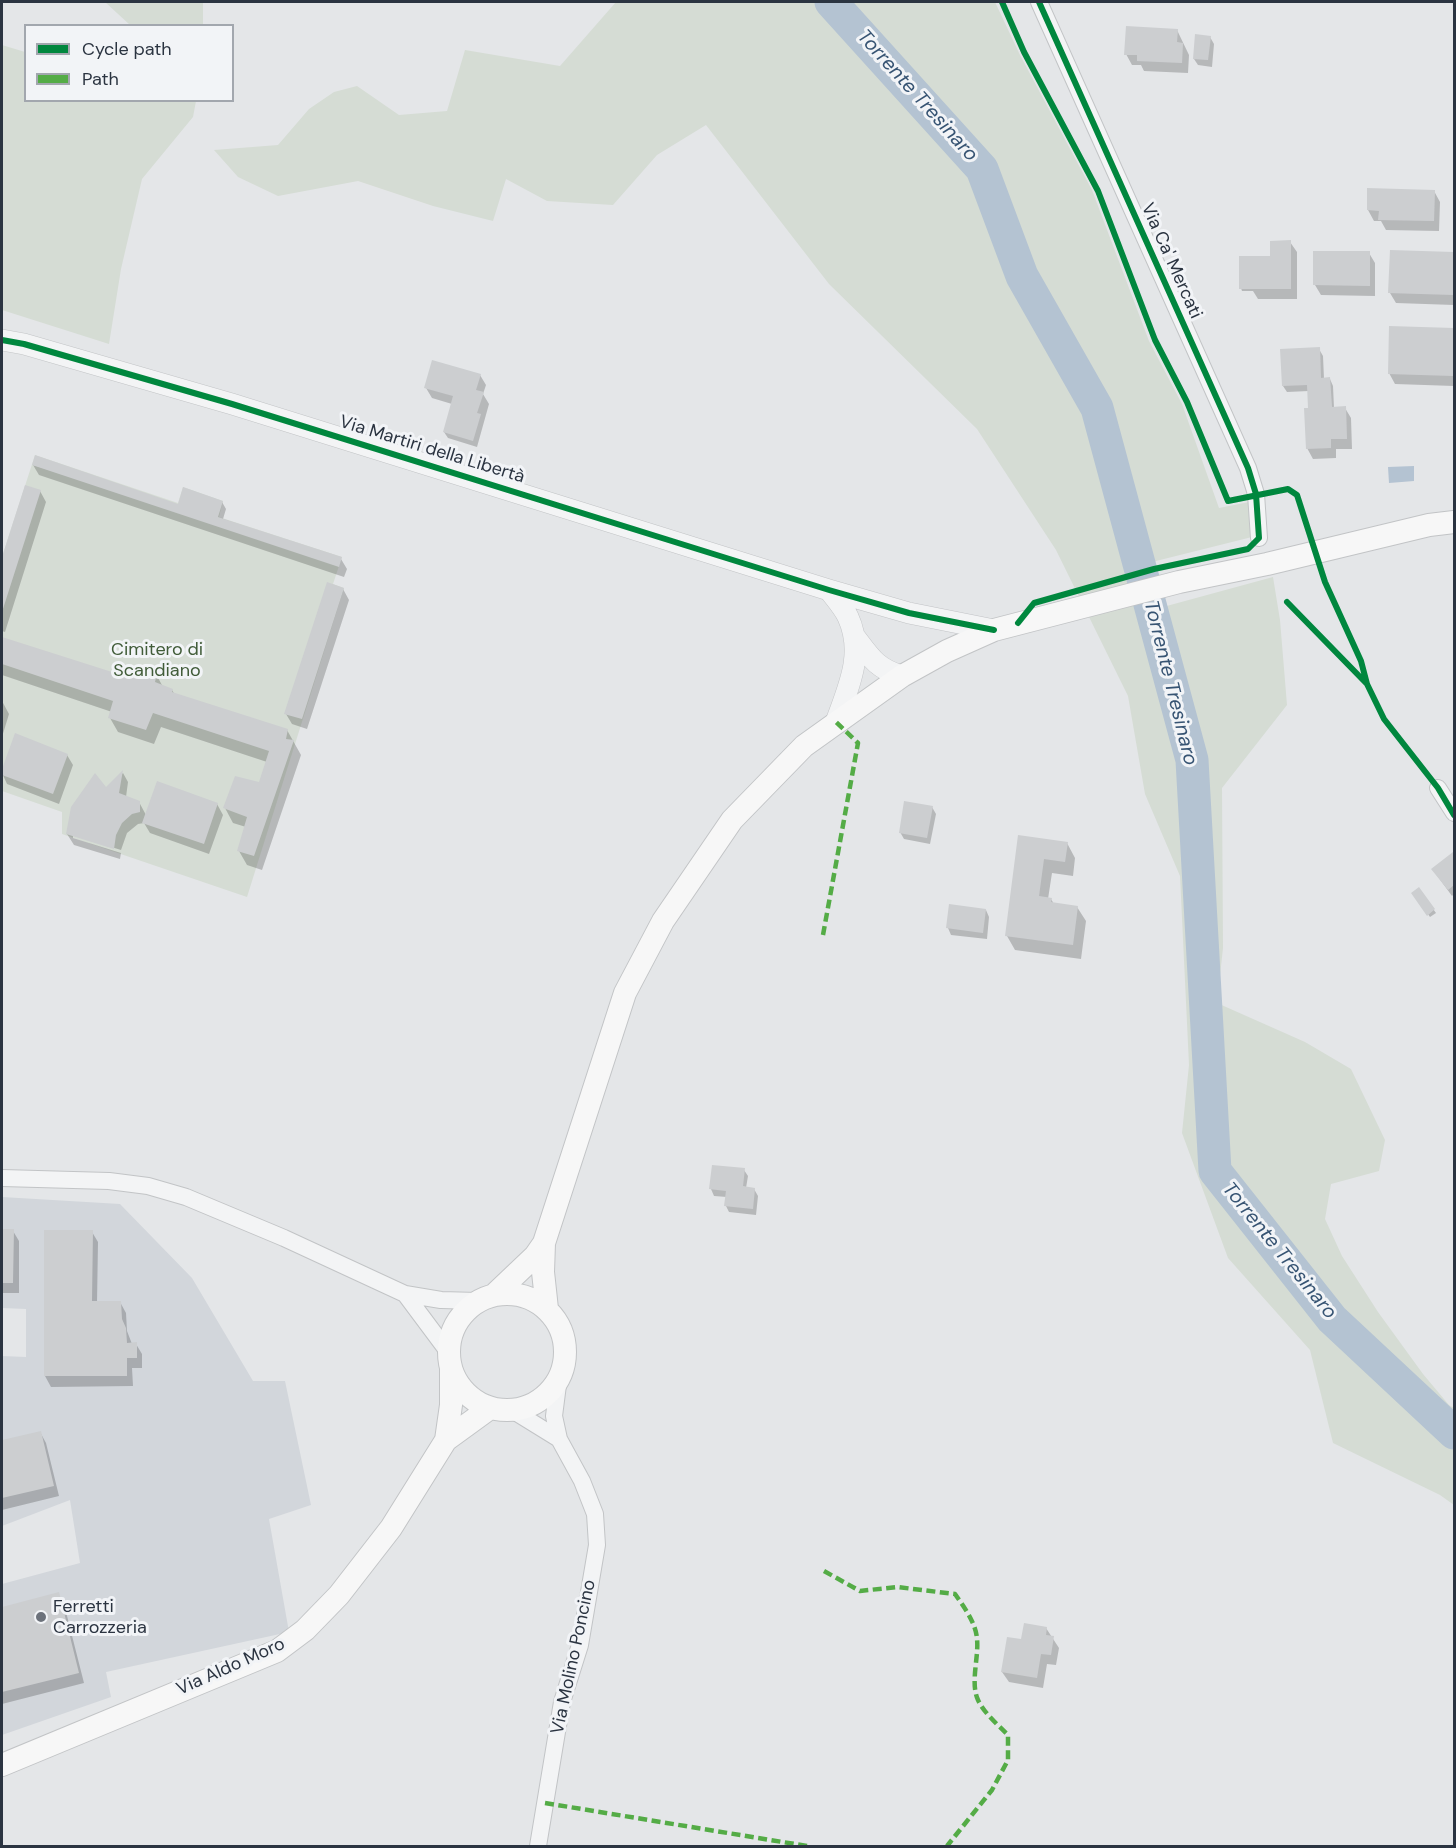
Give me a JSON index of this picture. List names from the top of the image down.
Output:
{
  "streets": {
    "main road": ["Via Aldo Moro"],
    "street": ["Via Ca' Mercati", "Via Martiri della Libertà", "Via Molino Poncino"]
  },
  "crossings": [
    ["Via Molino Poncino", "Via Aldo Moro"]
  ],
  "water": ["Torrente Tresinaro"],
  "parks": ["Cimitero di Scandiano"],
  "places": ["Ferretti Carrozzeria"],
  "legend": ["Cycle path", "Path"]
}
